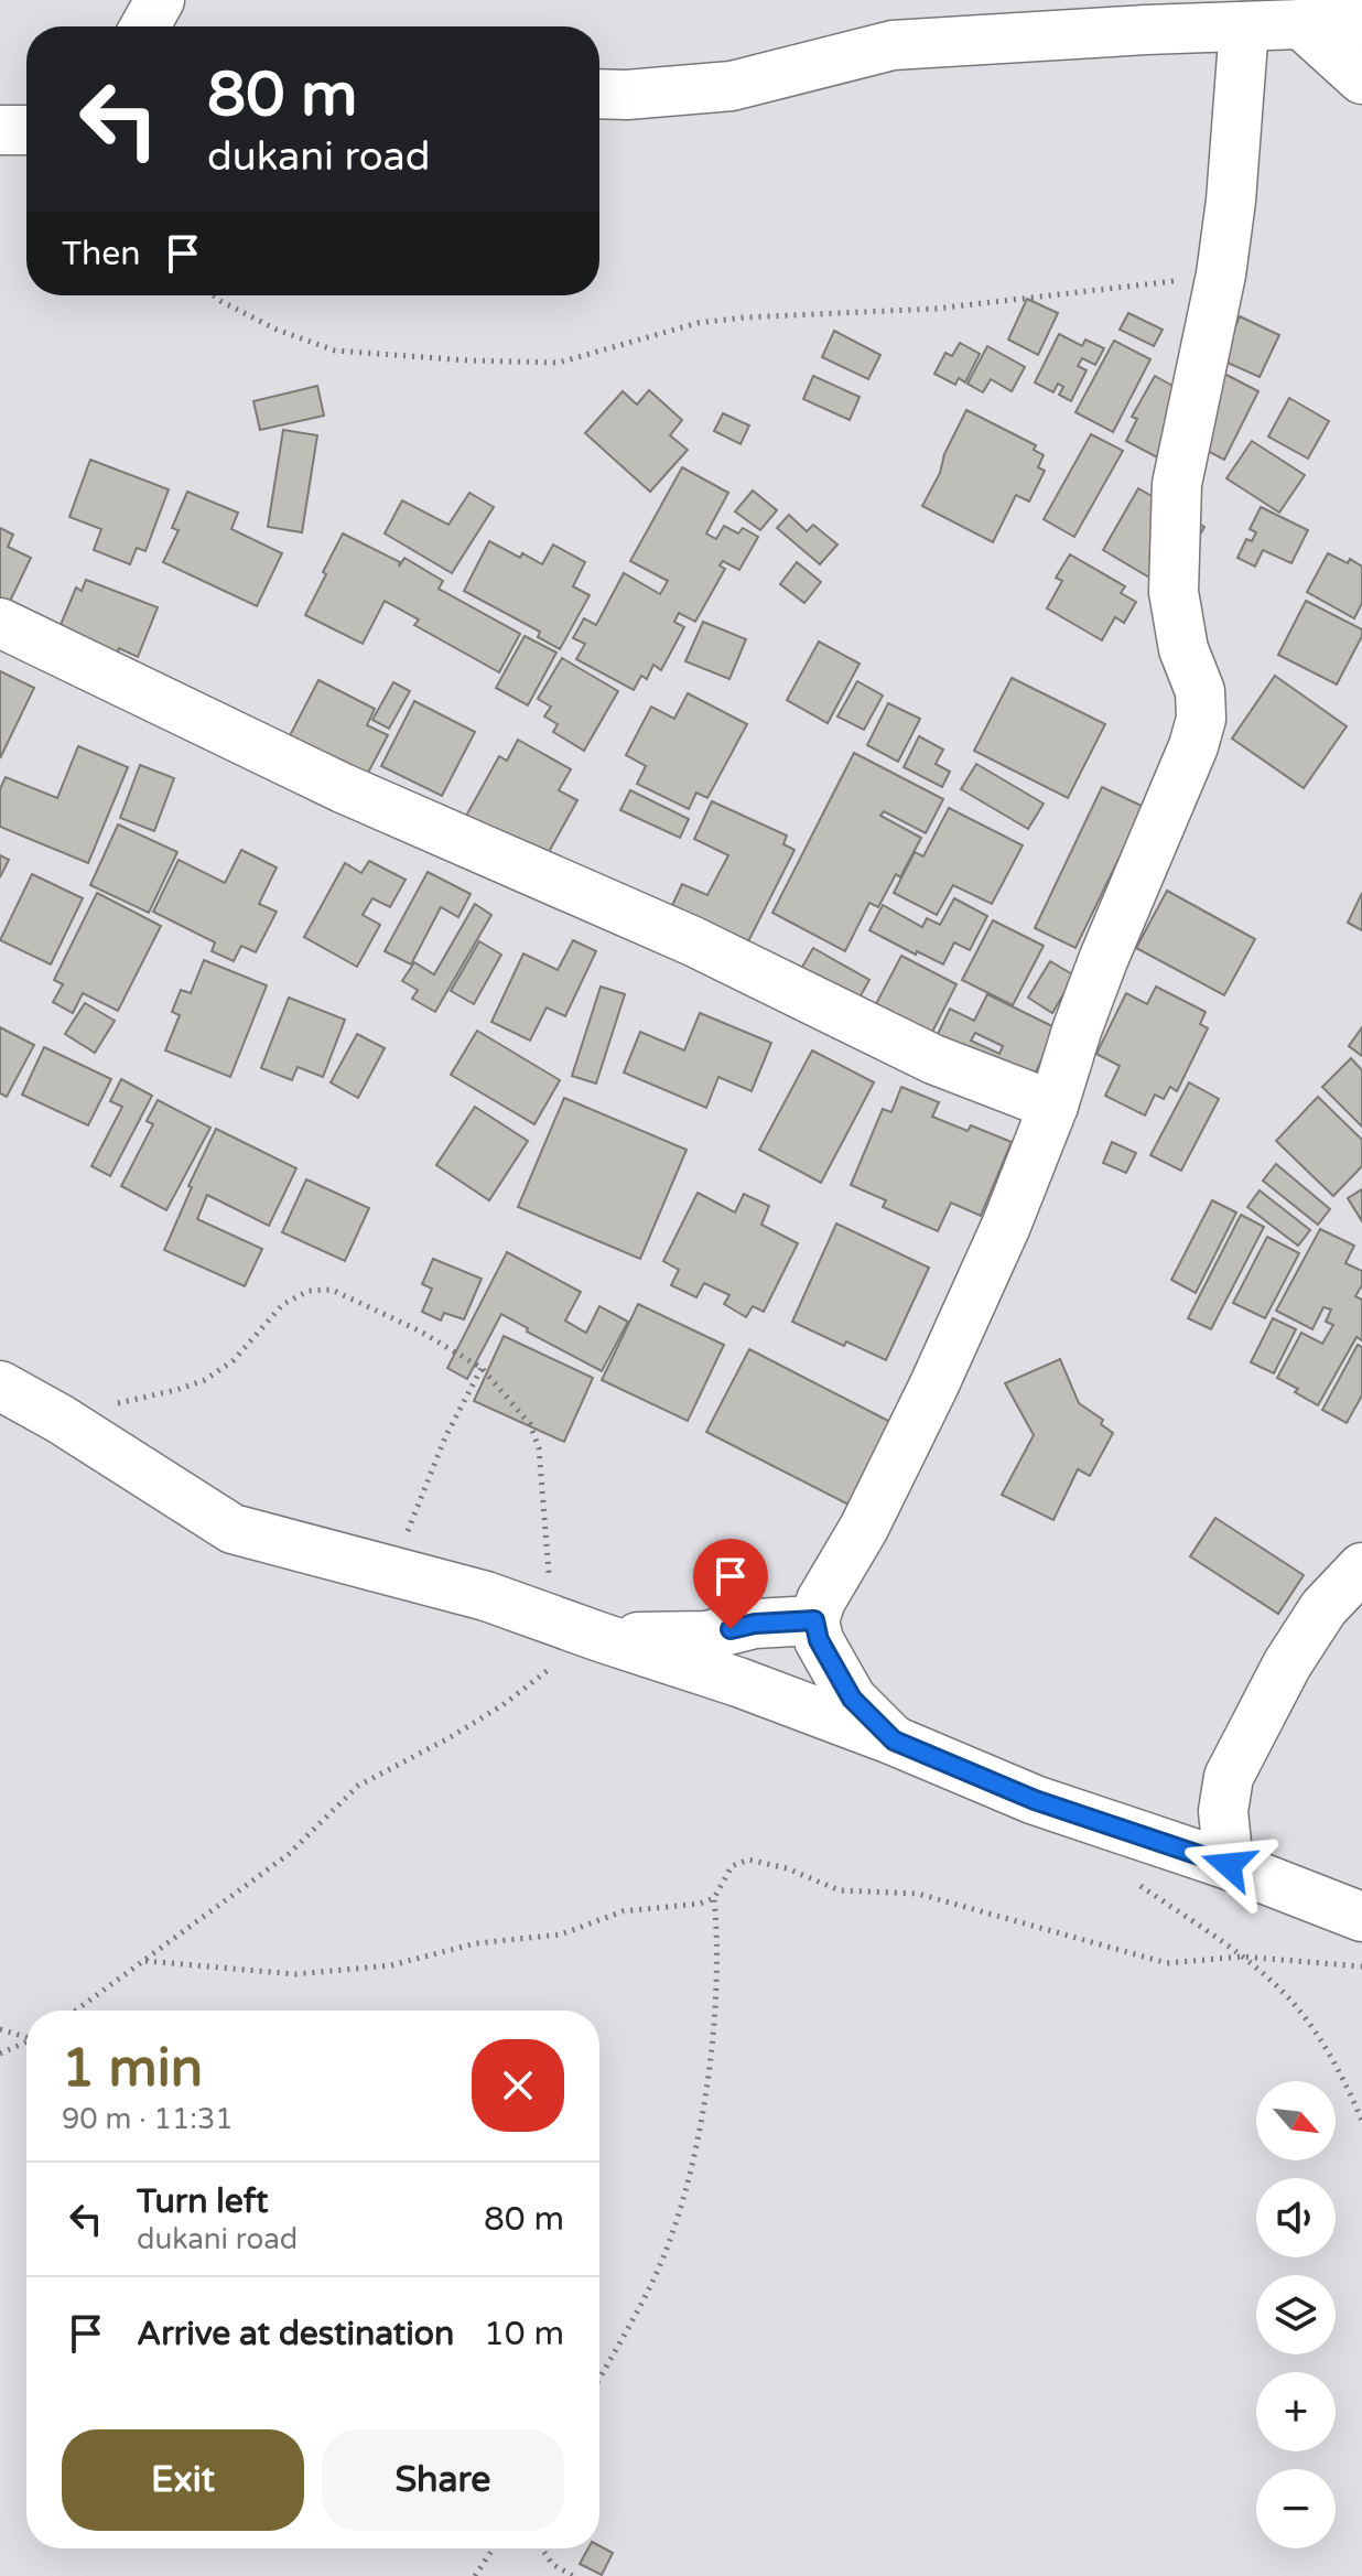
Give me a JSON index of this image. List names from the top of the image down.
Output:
{
  "north": "bottom right",
  "page": {
    "turn": ["80 m", "dukani road"],
    "then": "Then",
    "heading": ["1 min", "90 m · 11:31"],
    "map_buttons": ["+", "−"],
    "list": [
      {
        "name": "Turn left",
        "note": "dukani road",
        "value": "80 m"
      },
      {
        "name": "Arrive at destination",
        "value": "10 m"
      }
    ],
    "buttons": ["Exit", "Share"]
  }
}
